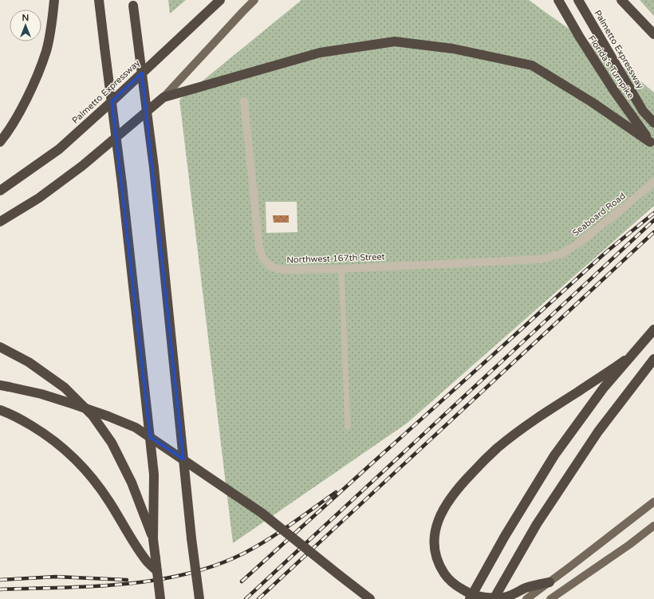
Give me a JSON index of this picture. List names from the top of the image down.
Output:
{
  "streets": {
    "highway": ["Palmetto Expressway", "Florida's Turnpike"],
    "street": ["Seaboard Road", "Northwest 167th Street"]
  },
  "crossings": [
    ["Seaboard Road", "Northwest 167th Street"]
  ],
  "north": "top"
}
